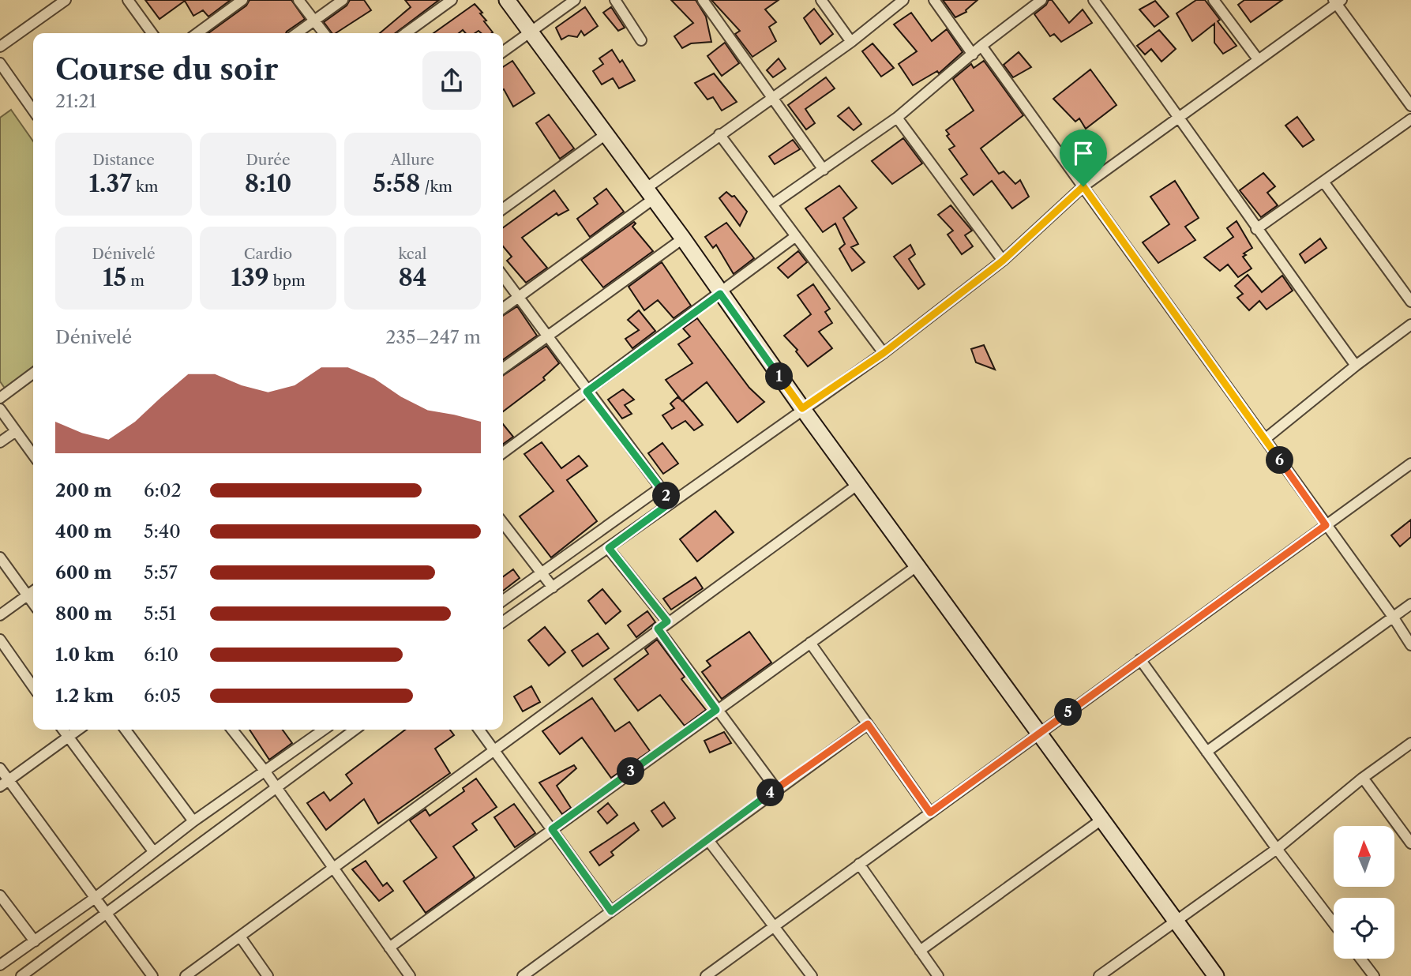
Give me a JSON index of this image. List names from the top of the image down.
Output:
{
  "north": "top",
  "page": {
    "heading": ["Course du soir", "21:21"],
    "stats": [
      ["Distance", "1.37 km"],
      ["Durée", "8:10"],
      ["Allure", "5:58 /km"],
      ["Dénivelé", "15 m"],
      ["Cardio", "139 bpm"],
      ["kcal", "84"]
    ],
    "chart": ["Dénivelé", "235–247 m"],
    "pins": [
      "1",
      "6",
      "2",
      "5",
      "3",
      "4"
    ],
    "list": [
      {
        "name": "200 m",
        "note": "6:02"
      },
      {
        "name": "400 m",
        "note": "5:40"
      },
      {
        "name": "600 m",
        "note": "5:57"
      },
      {
        "name": "800 m",
        "note": "5:51"
      },
      {
        "name": "1.0 km",
        "note": "6:10"
      },
      {
        "name": "1.2 km",
        "note": "6:05"
      }
    ]
  }
}
